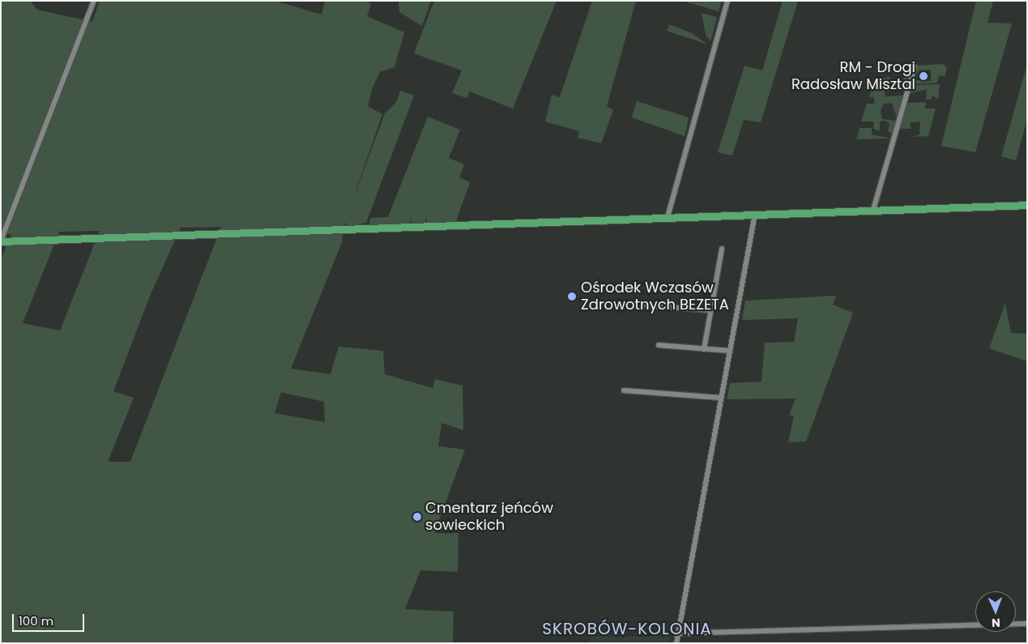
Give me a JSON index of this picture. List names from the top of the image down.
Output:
{
  "districts": ["SKROBÓW-KOLONIA"],
  "places": ["RM - Drogi Radosław Misztal", "Ośrodek Wczasów Zdrowotnych BEZETA", "Cmentarz jeńców sowieckich"],
  "scale_bar": "100 m",
  "north": "bottom"
}
